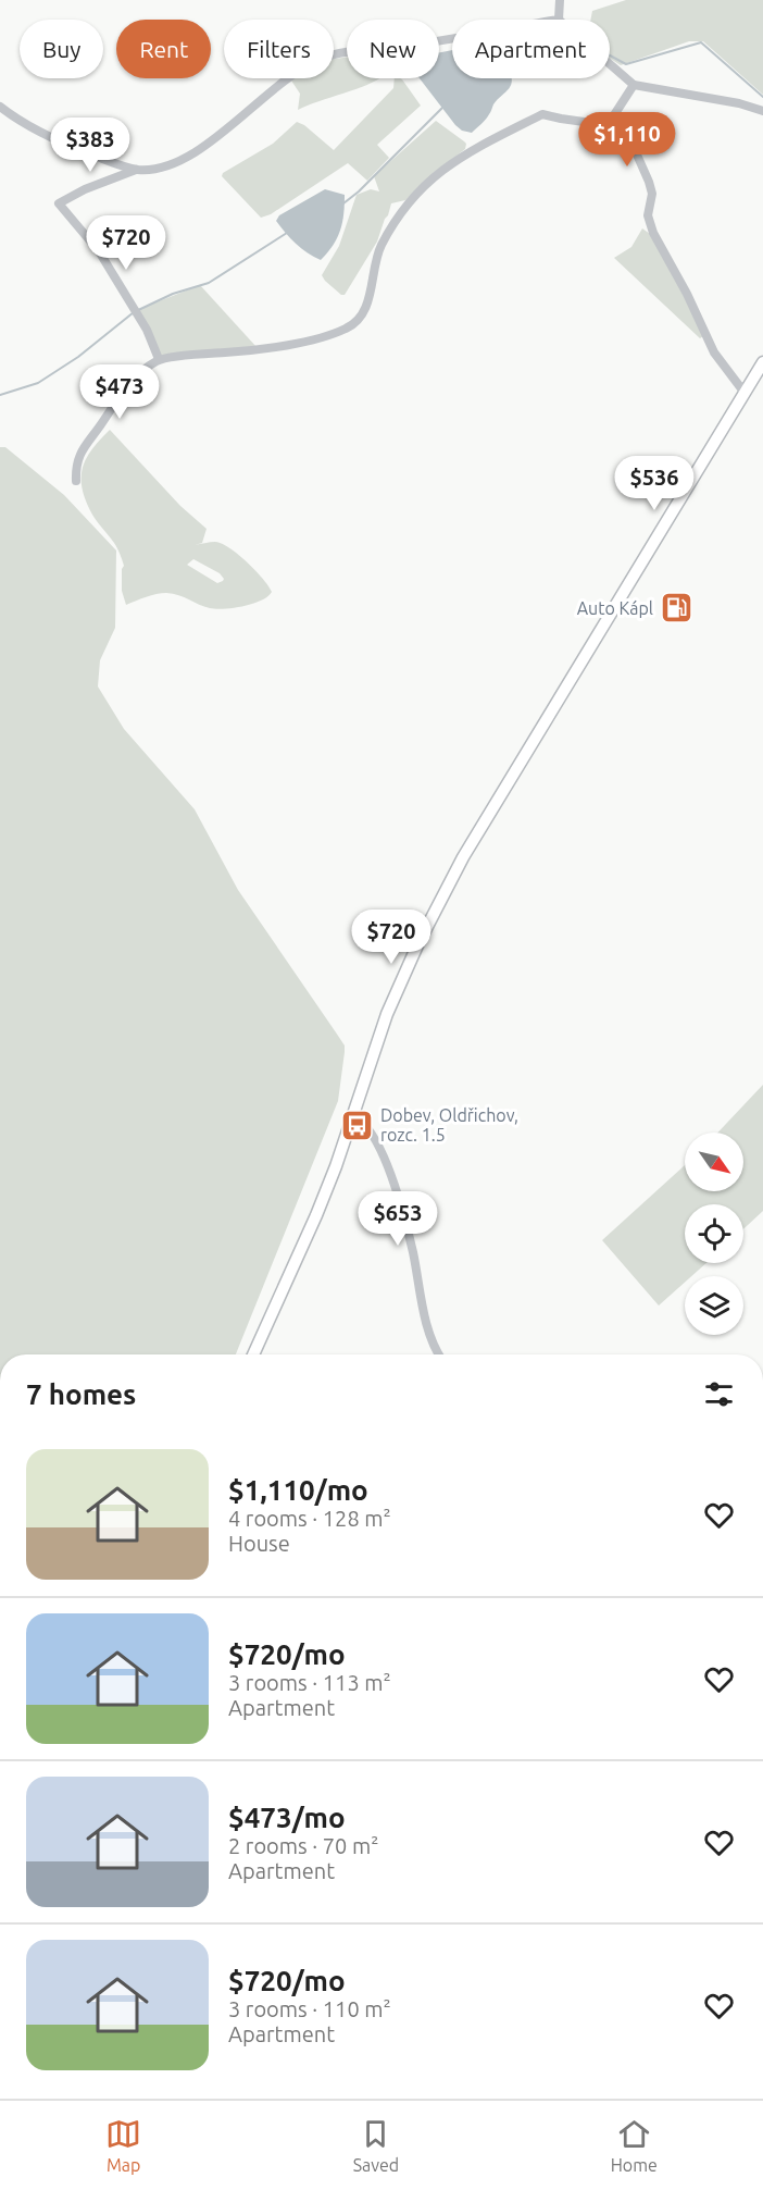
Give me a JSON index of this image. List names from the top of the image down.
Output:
{
  "places": {
    "fuel station": ["Auto Kápl"],
    "bus stop": ["Dobev, Oldřichov, rozc. 1.5"]
  },
  "north": "bottom right",
  "page": {
    "chip": [
      "Buy",
      "Rent",
      "Filters",
      "New",
      "Apartment"
    ],
    "price": [
      "$1,110",
      "$383",
      "$720",
      "$473",
      "$536",
      "$720",
      "$653"
    ],
    "heading": "7 homes",
    "list": [
      {
        "name": "$1,110/mo",
        "note": "4 rooms · 128 m² · House"
      },
      {
        "name": "$720/mo",
        "note": "3 rooms · 113 m² · Apartment"
      },
      {
        "name": "$473/mo",
        "note": "2 rooms · 70 m² · Apartment"
      },
      {
        "name": "$720/mo",
        "note": "3 rooms · 110 m² · Apartment"
      }
    ],
    "tabs": ["Map", "Saved", "Home"]
  }
}
